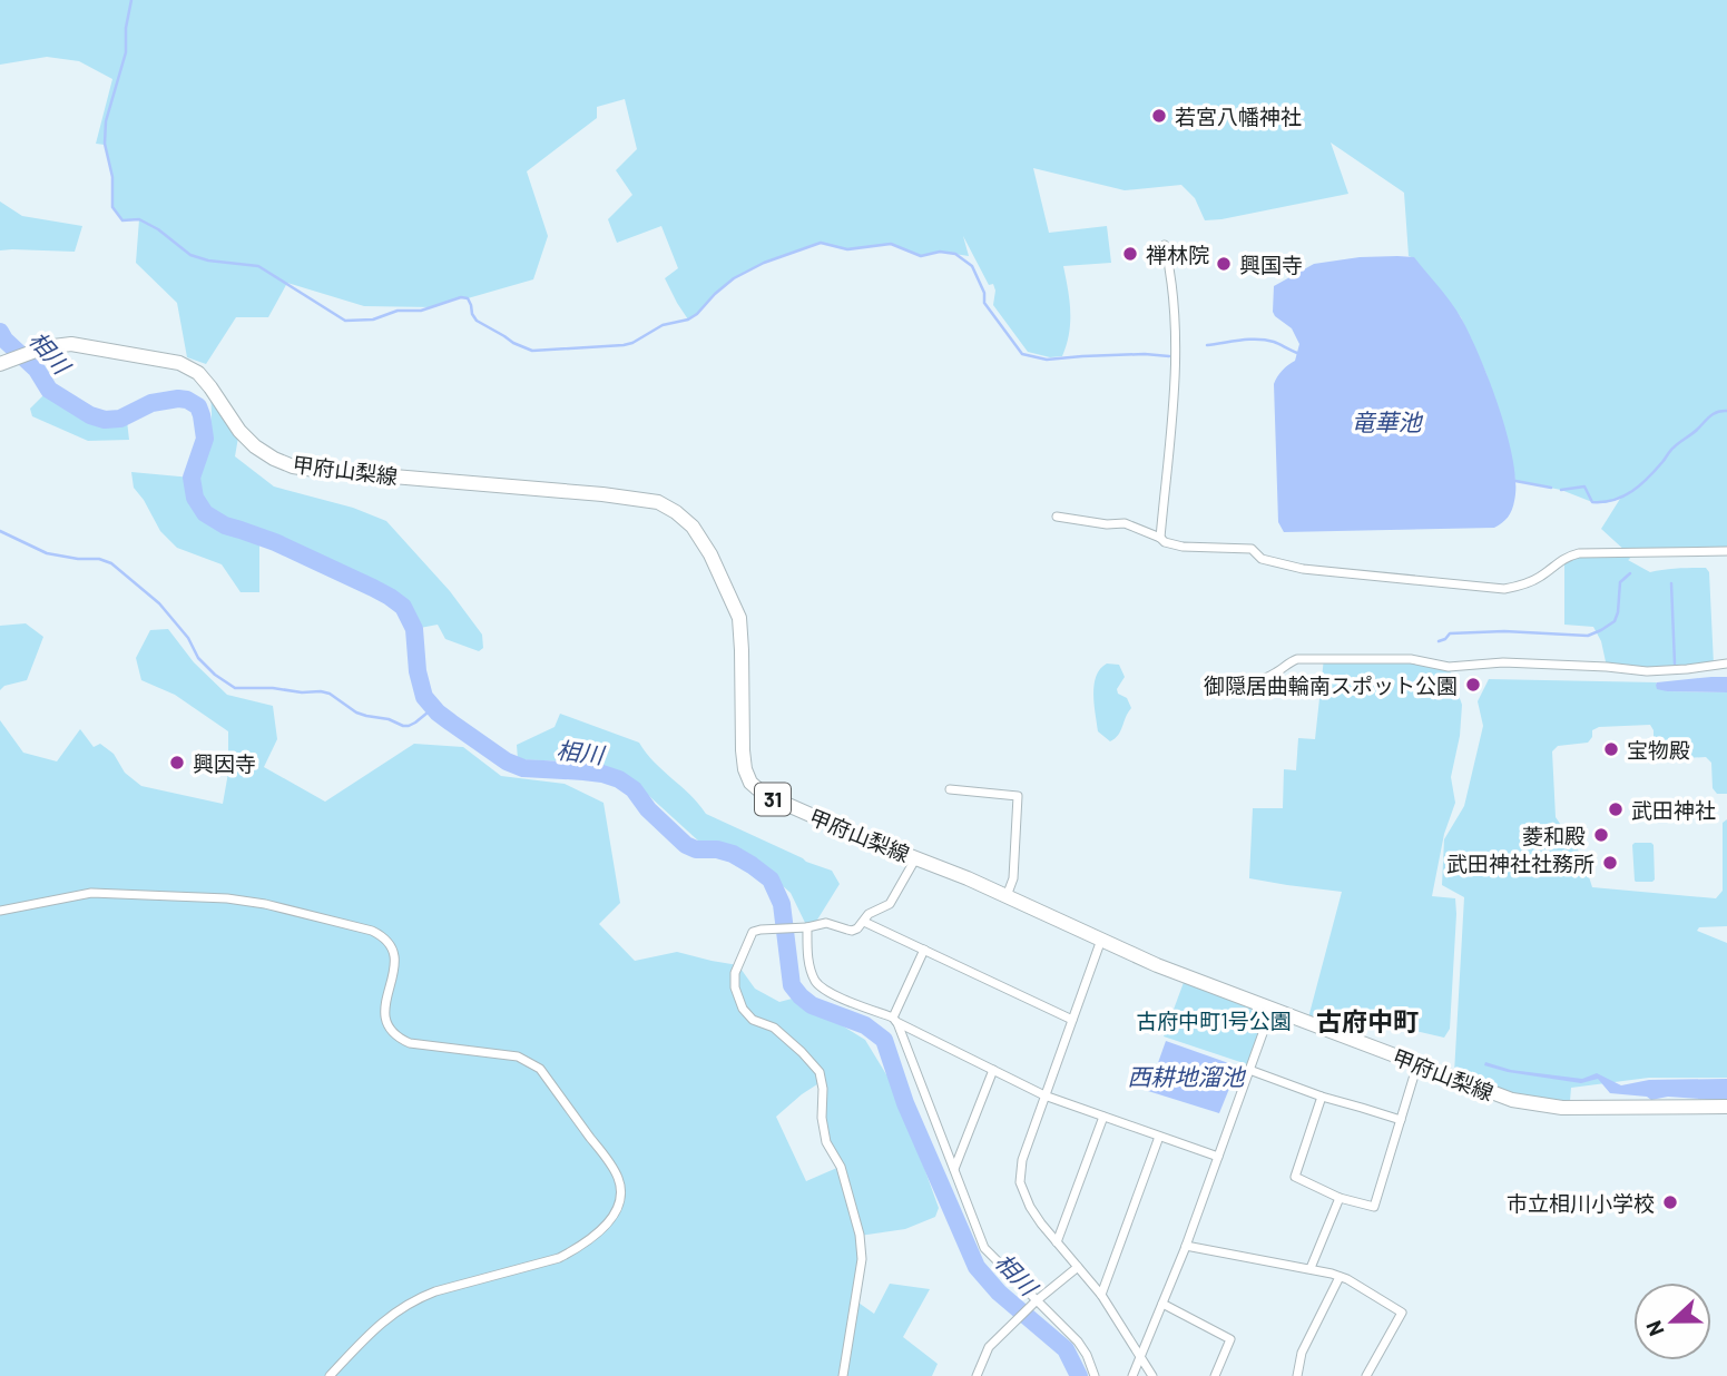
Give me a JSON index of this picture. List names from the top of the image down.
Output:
{
  "streets": {
    "main road": ["甲府山梨線", "31"]
  },
  "districts": ["古府中町"],
  "water": ["相川", "竜華池", "西耕地溜池"],
  "parks": ["古府中町1号公園"],
  "places": [
    "若宮八幡神社",
    "禅林院",
    "興国寺",
    "御隠居曲輪南スポット公園",
    "宝物殿",
    "興因寺",
    "武田神社",
    "菱和殿",
    "武田神社社務所",
    "市立相川小学校"
  ],
  "north": "left"
}
